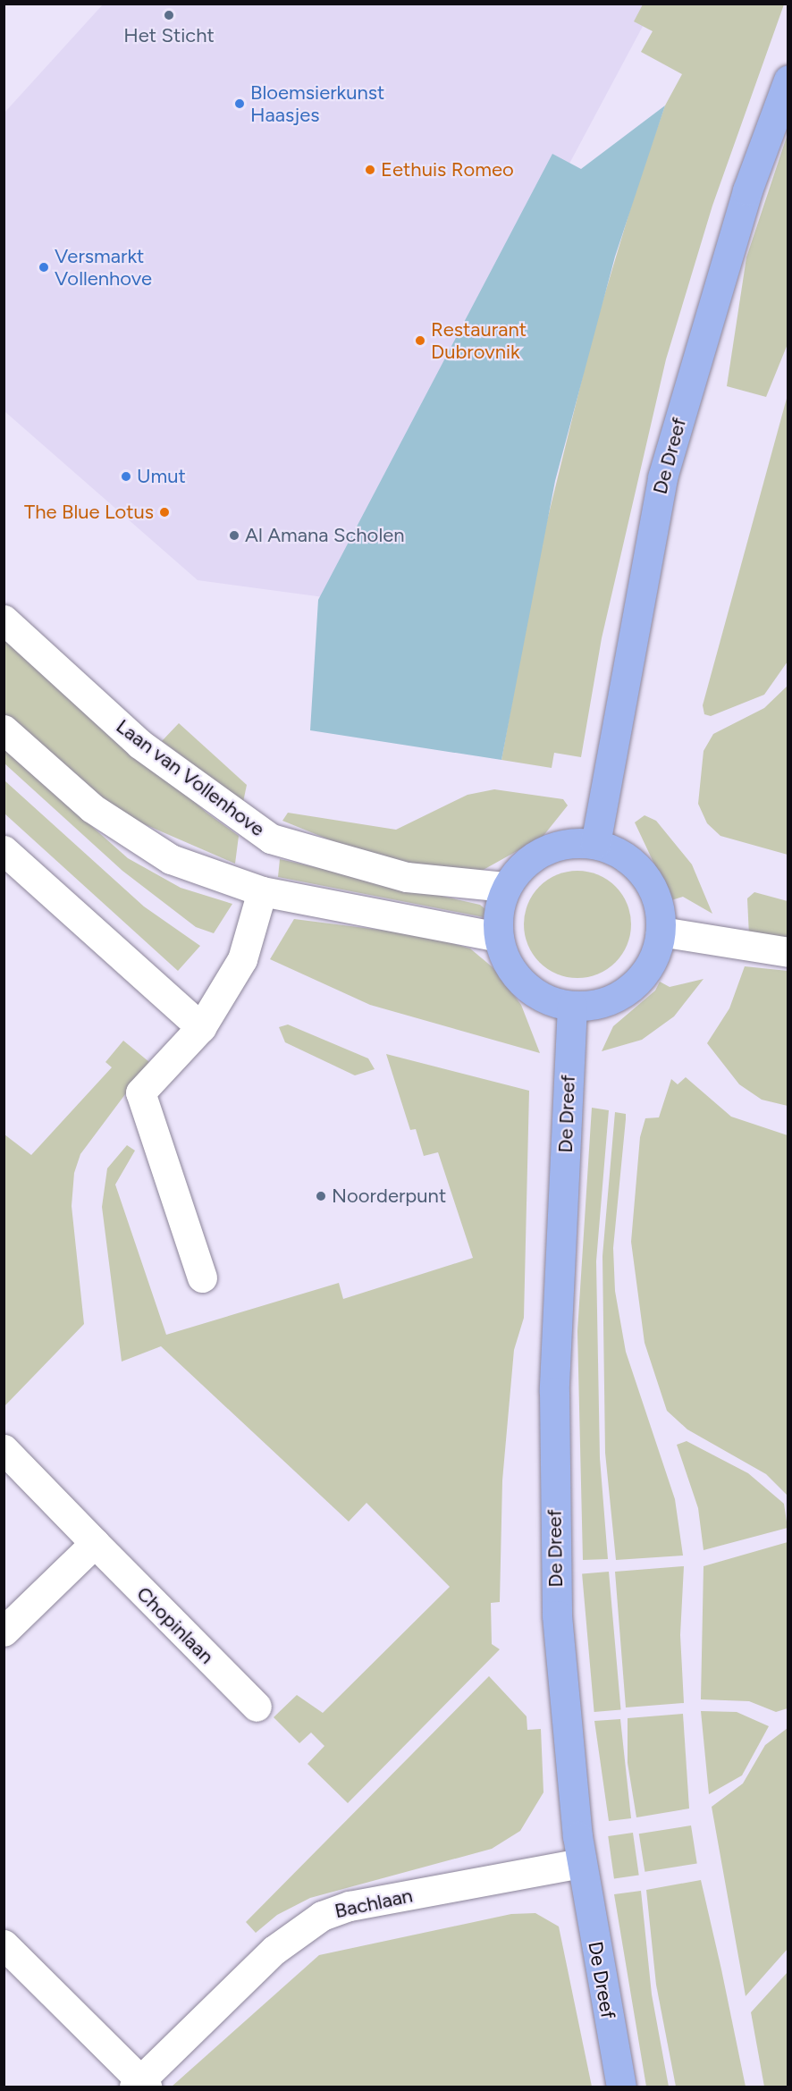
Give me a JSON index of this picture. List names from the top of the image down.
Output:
{
  "streets": {
    "main road": ["De Dreef"],
    "street": ["Laan van Vollenhove", "Chopinlaan", "Bachlaan"]
  },
  "crossings": [
    ["De Dreef", "Laan van Vollenhove"],
    ["De Dreef", "Bachlaan"]
  ],
  "places": [
    "Het Sticht",
    "Bloemsierkunst Haasjes",
    "Eethuis Romeo",
    "Versmarkt Vollenhove",
    "Restaurant Dubrovnik",
    "Umut",
    "The Blue Lotus",
    "Al Amana Scholen",
    "Noorderpunt"
  ]
}
